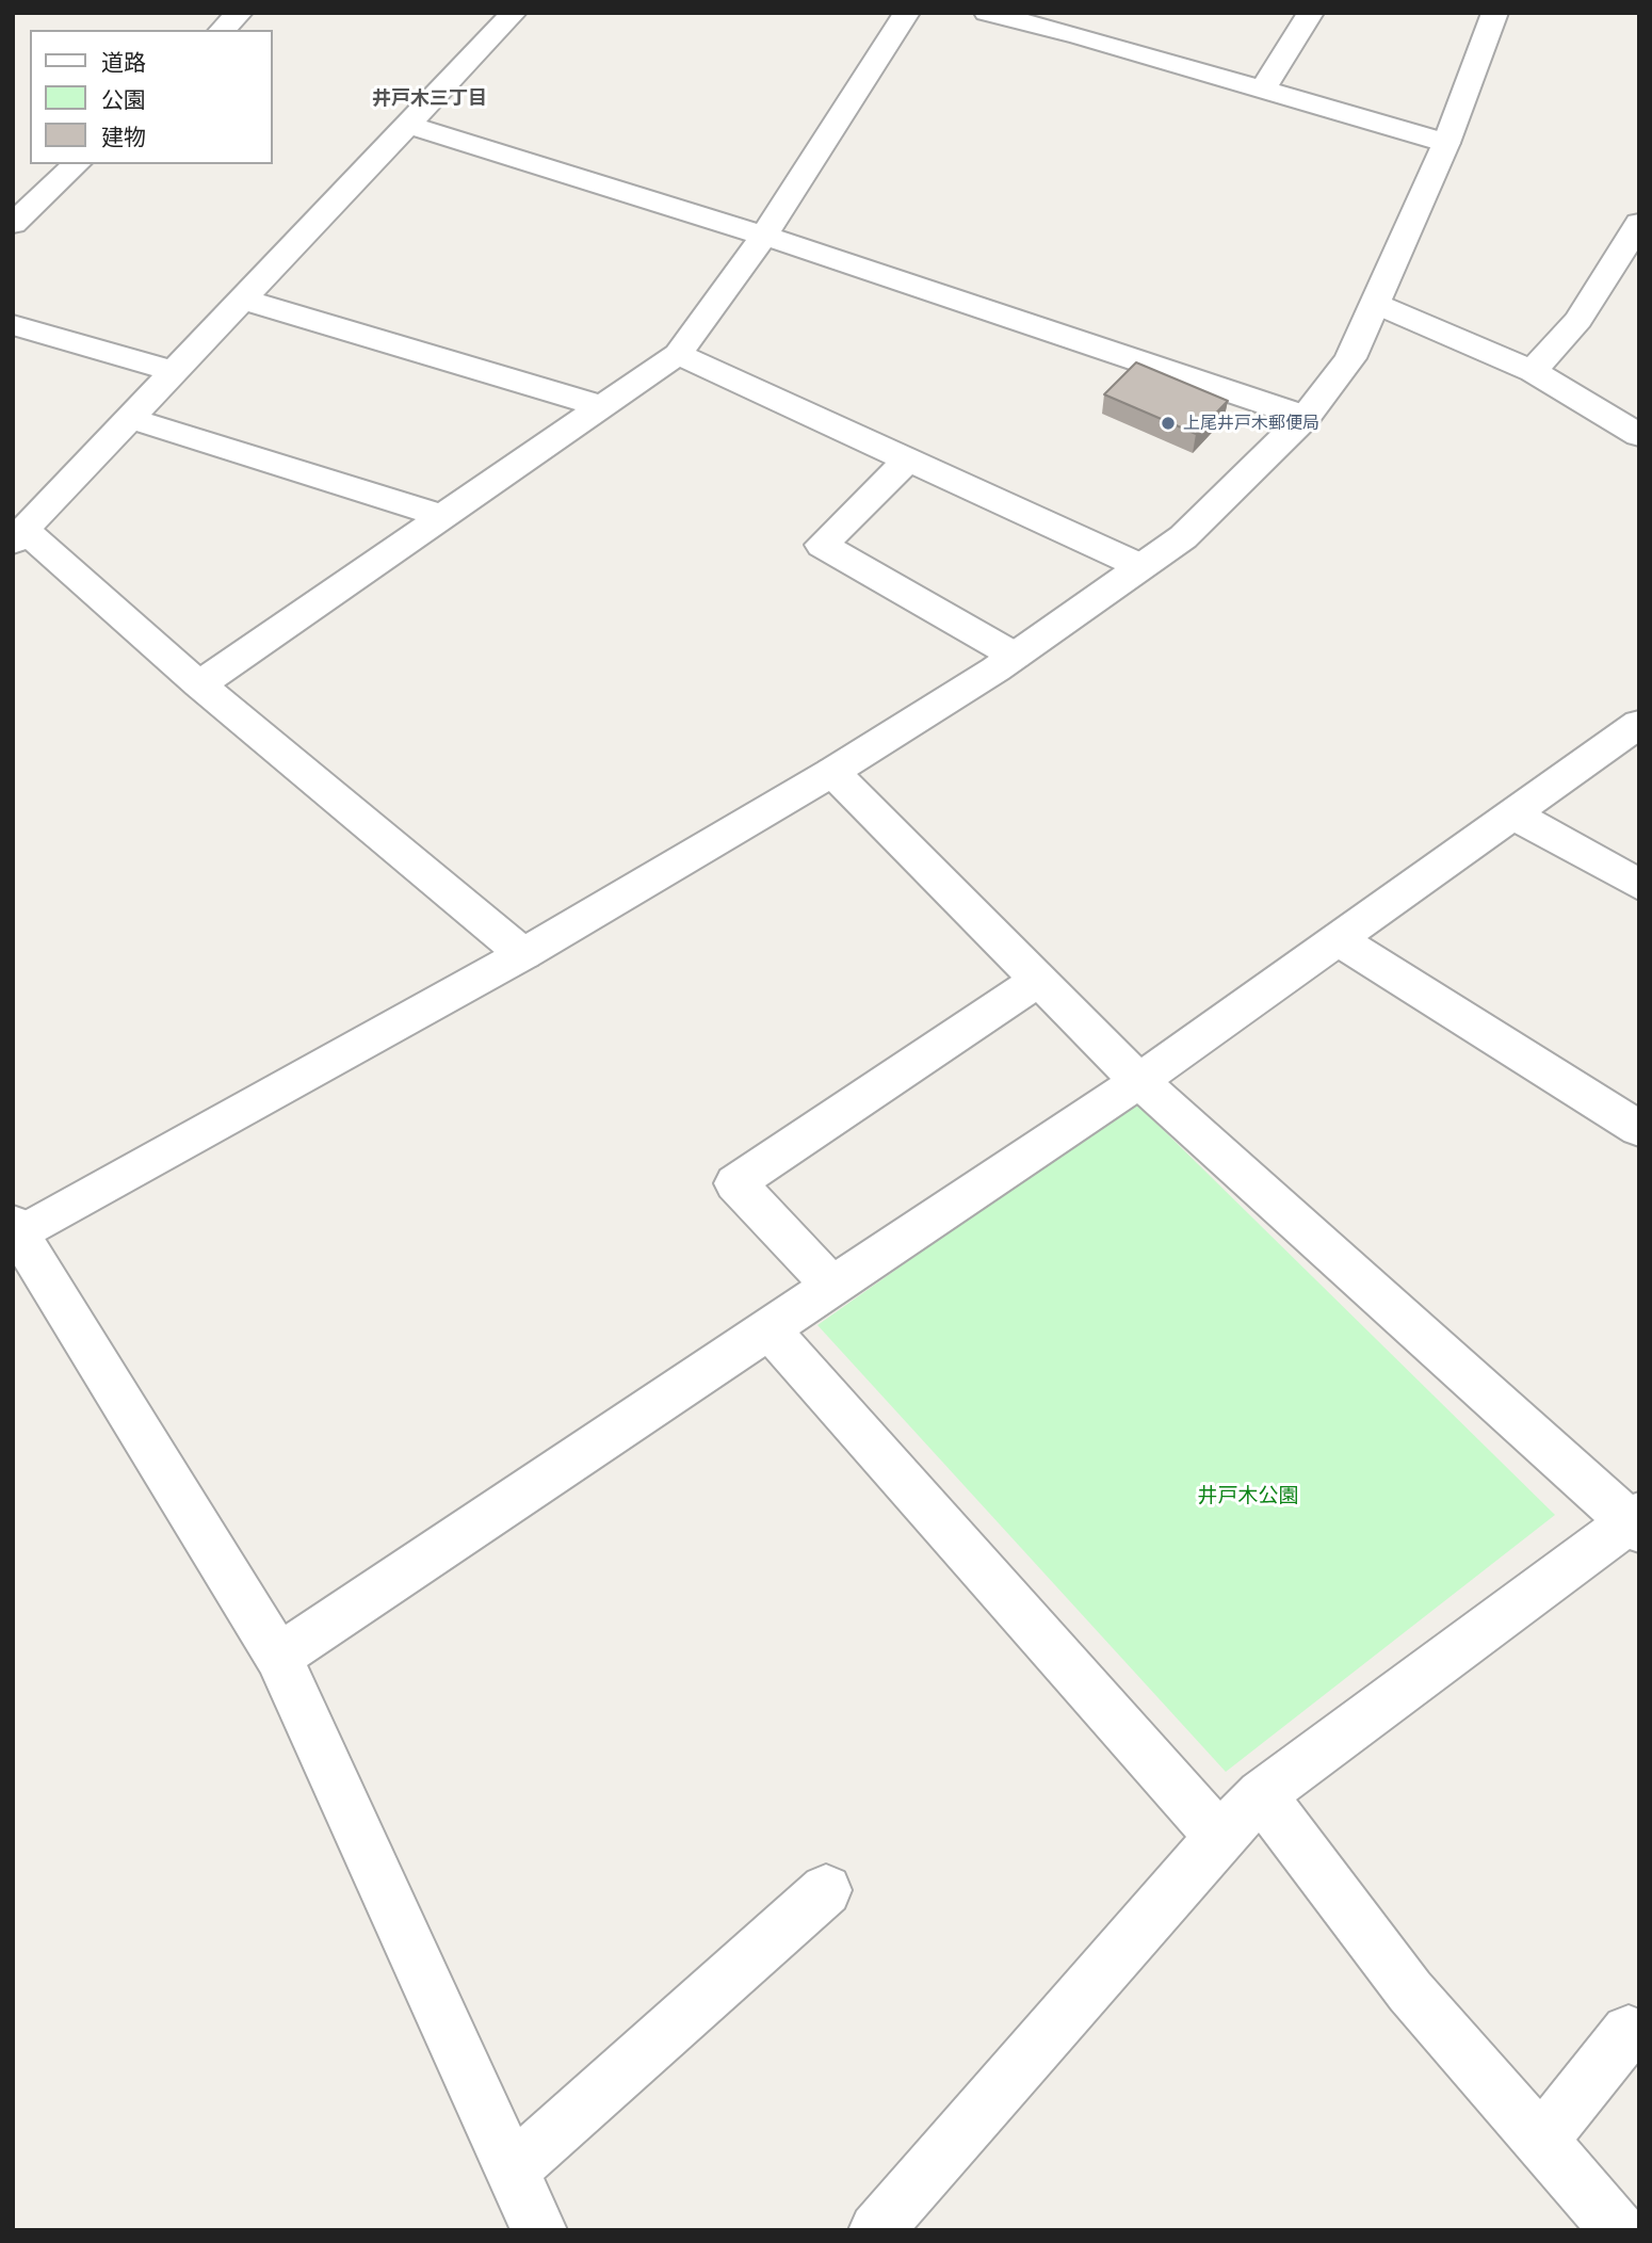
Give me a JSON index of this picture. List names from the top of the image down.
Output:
{
  "districts": ["井戸木三丁目"],
  "parks": ["井戸木公園"],
  "places": ["上尾井戸木郵便局"],
  "legend": ["道路", "公園", "建物"]
}
